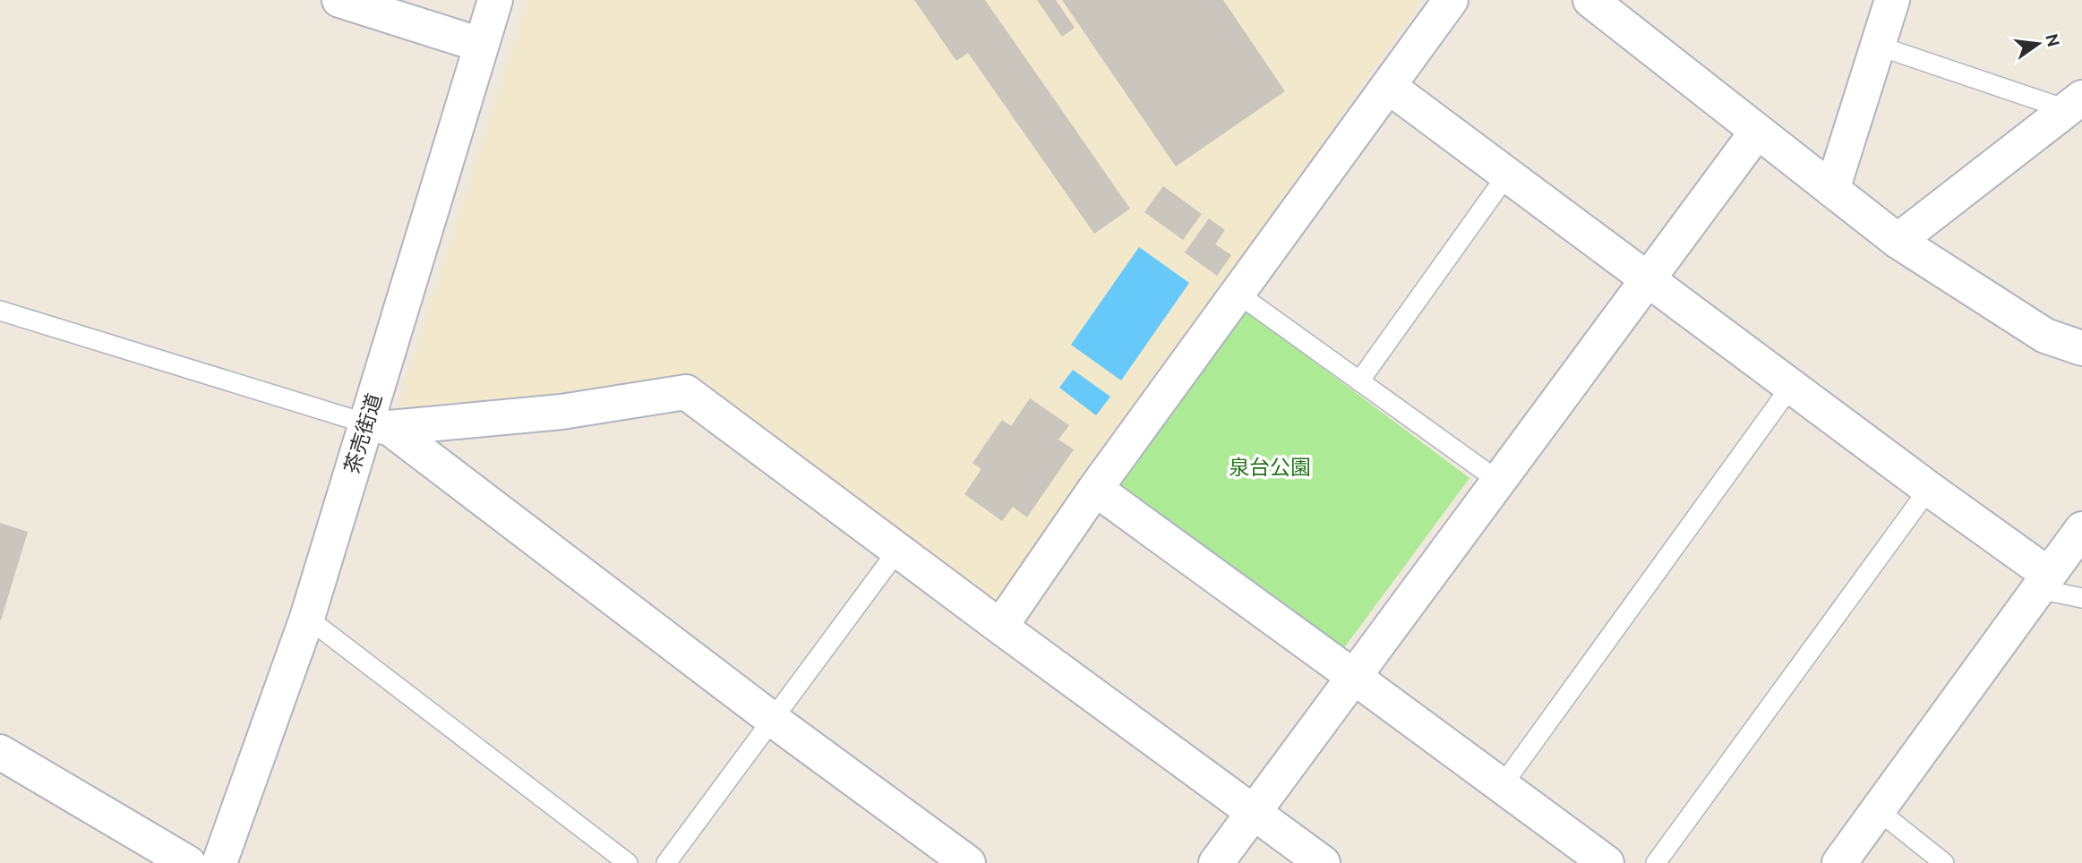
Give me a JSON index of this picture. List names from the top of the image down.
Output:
{
  "streets": {
    "street": ["茶売街道"]
  },
  "parks": ["泉台公園"],
  "north": "right"
}
